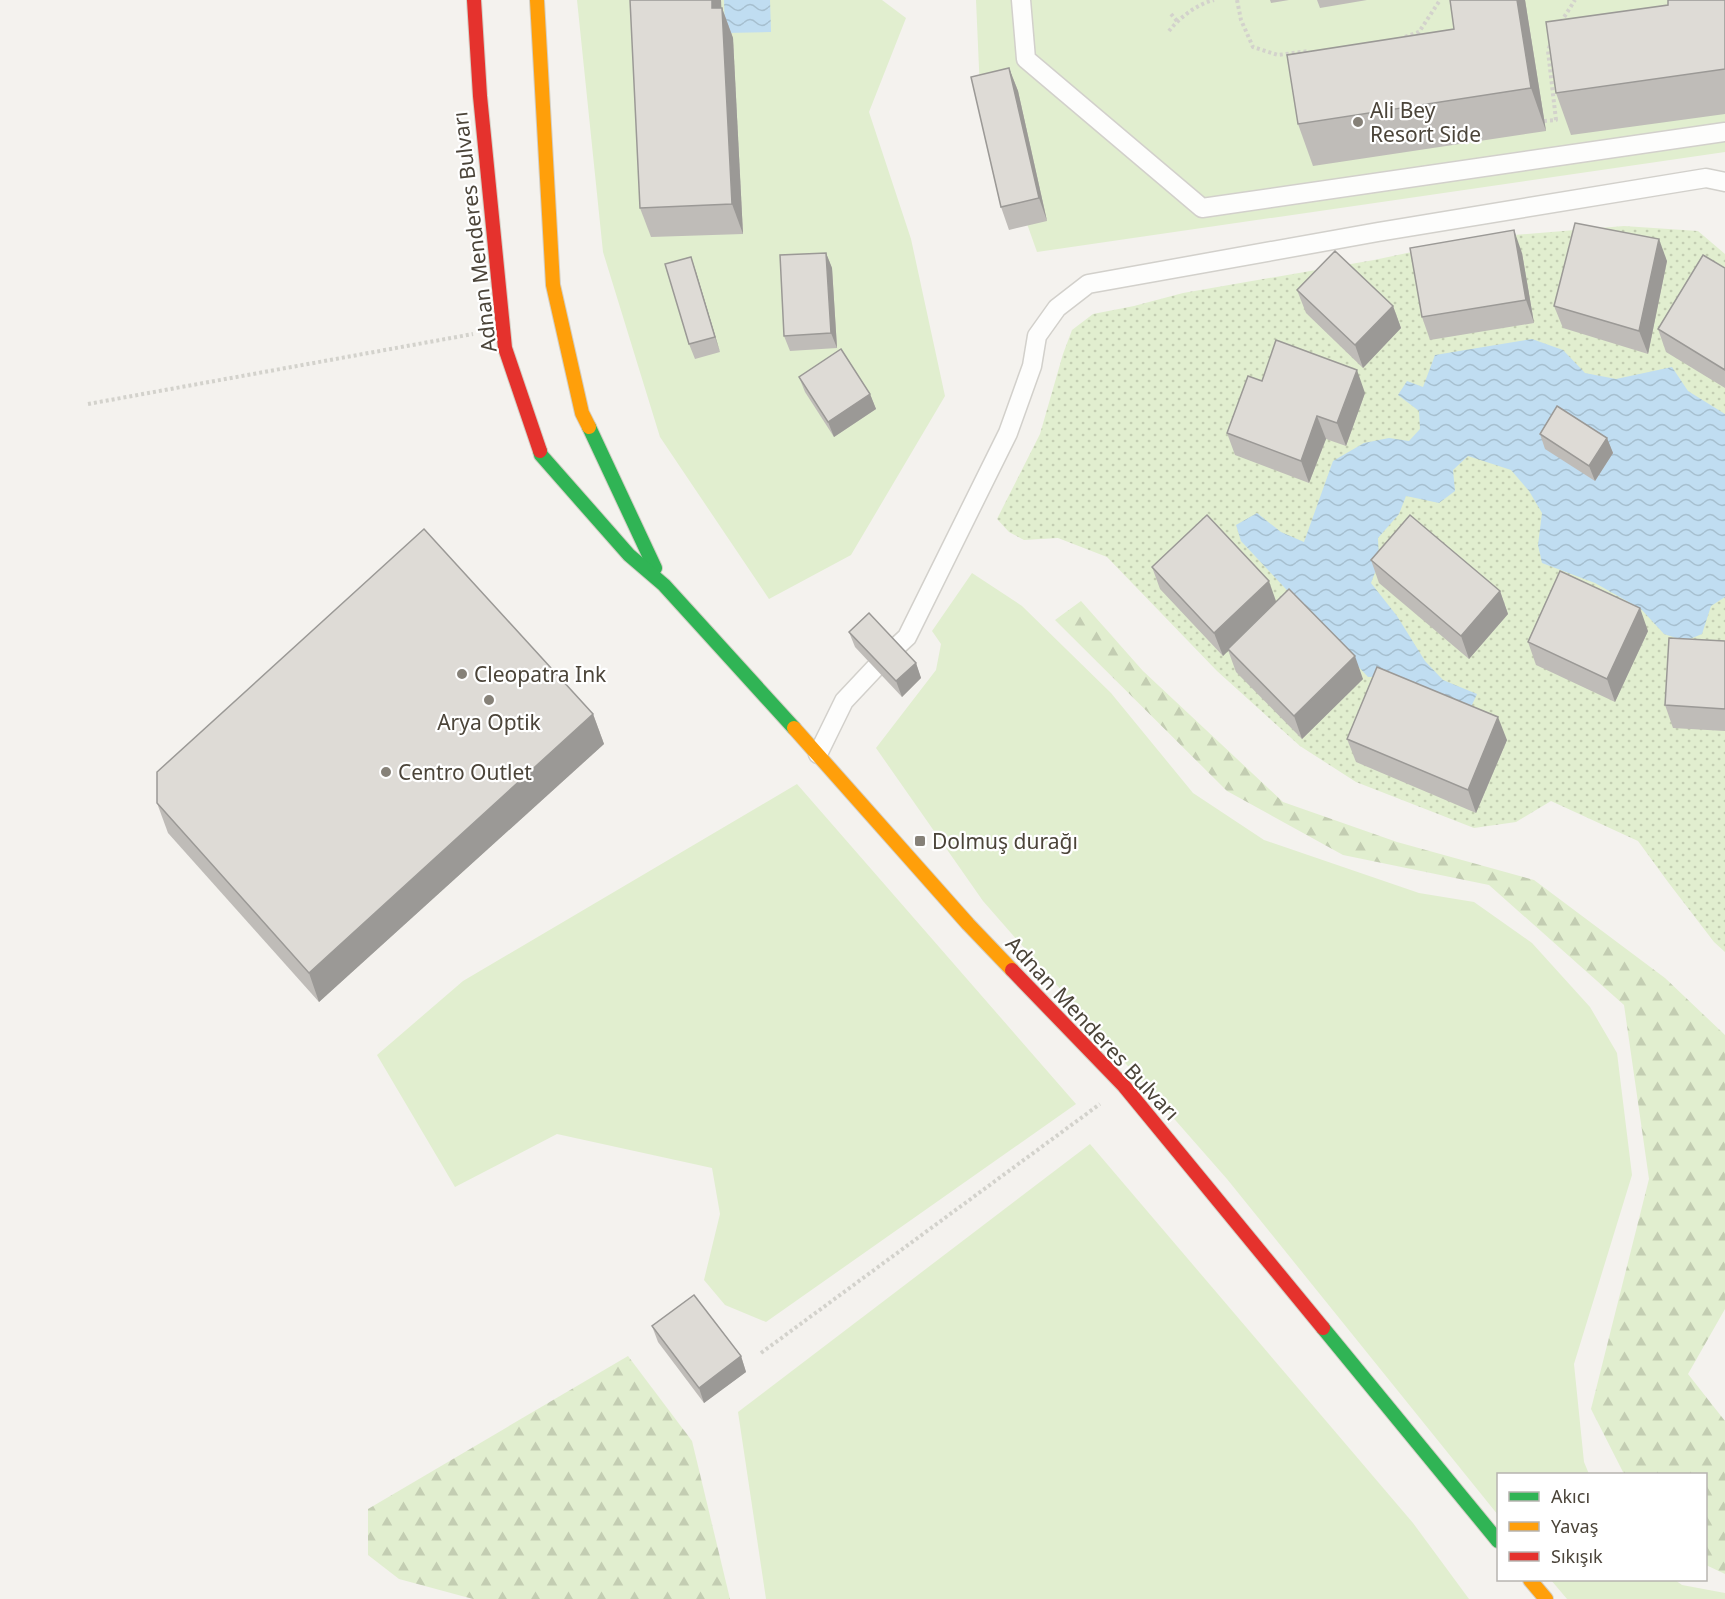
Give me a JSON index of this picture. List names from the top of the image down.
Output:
{
  "streets": {
    "main road": ["Adnan Menderes Bulvarı"]
  },
  "places": {
    "other": [
      "Ali Bey Resort Side",
      "Cleopatra Ink",
      "Arya Optik",
      "Centro Outlet"
    ],
    "transit": ["Dolmuş durağı"]
  },
  "legend": ["Akıcı", "Yavaş", "Sıkışık"]
}
